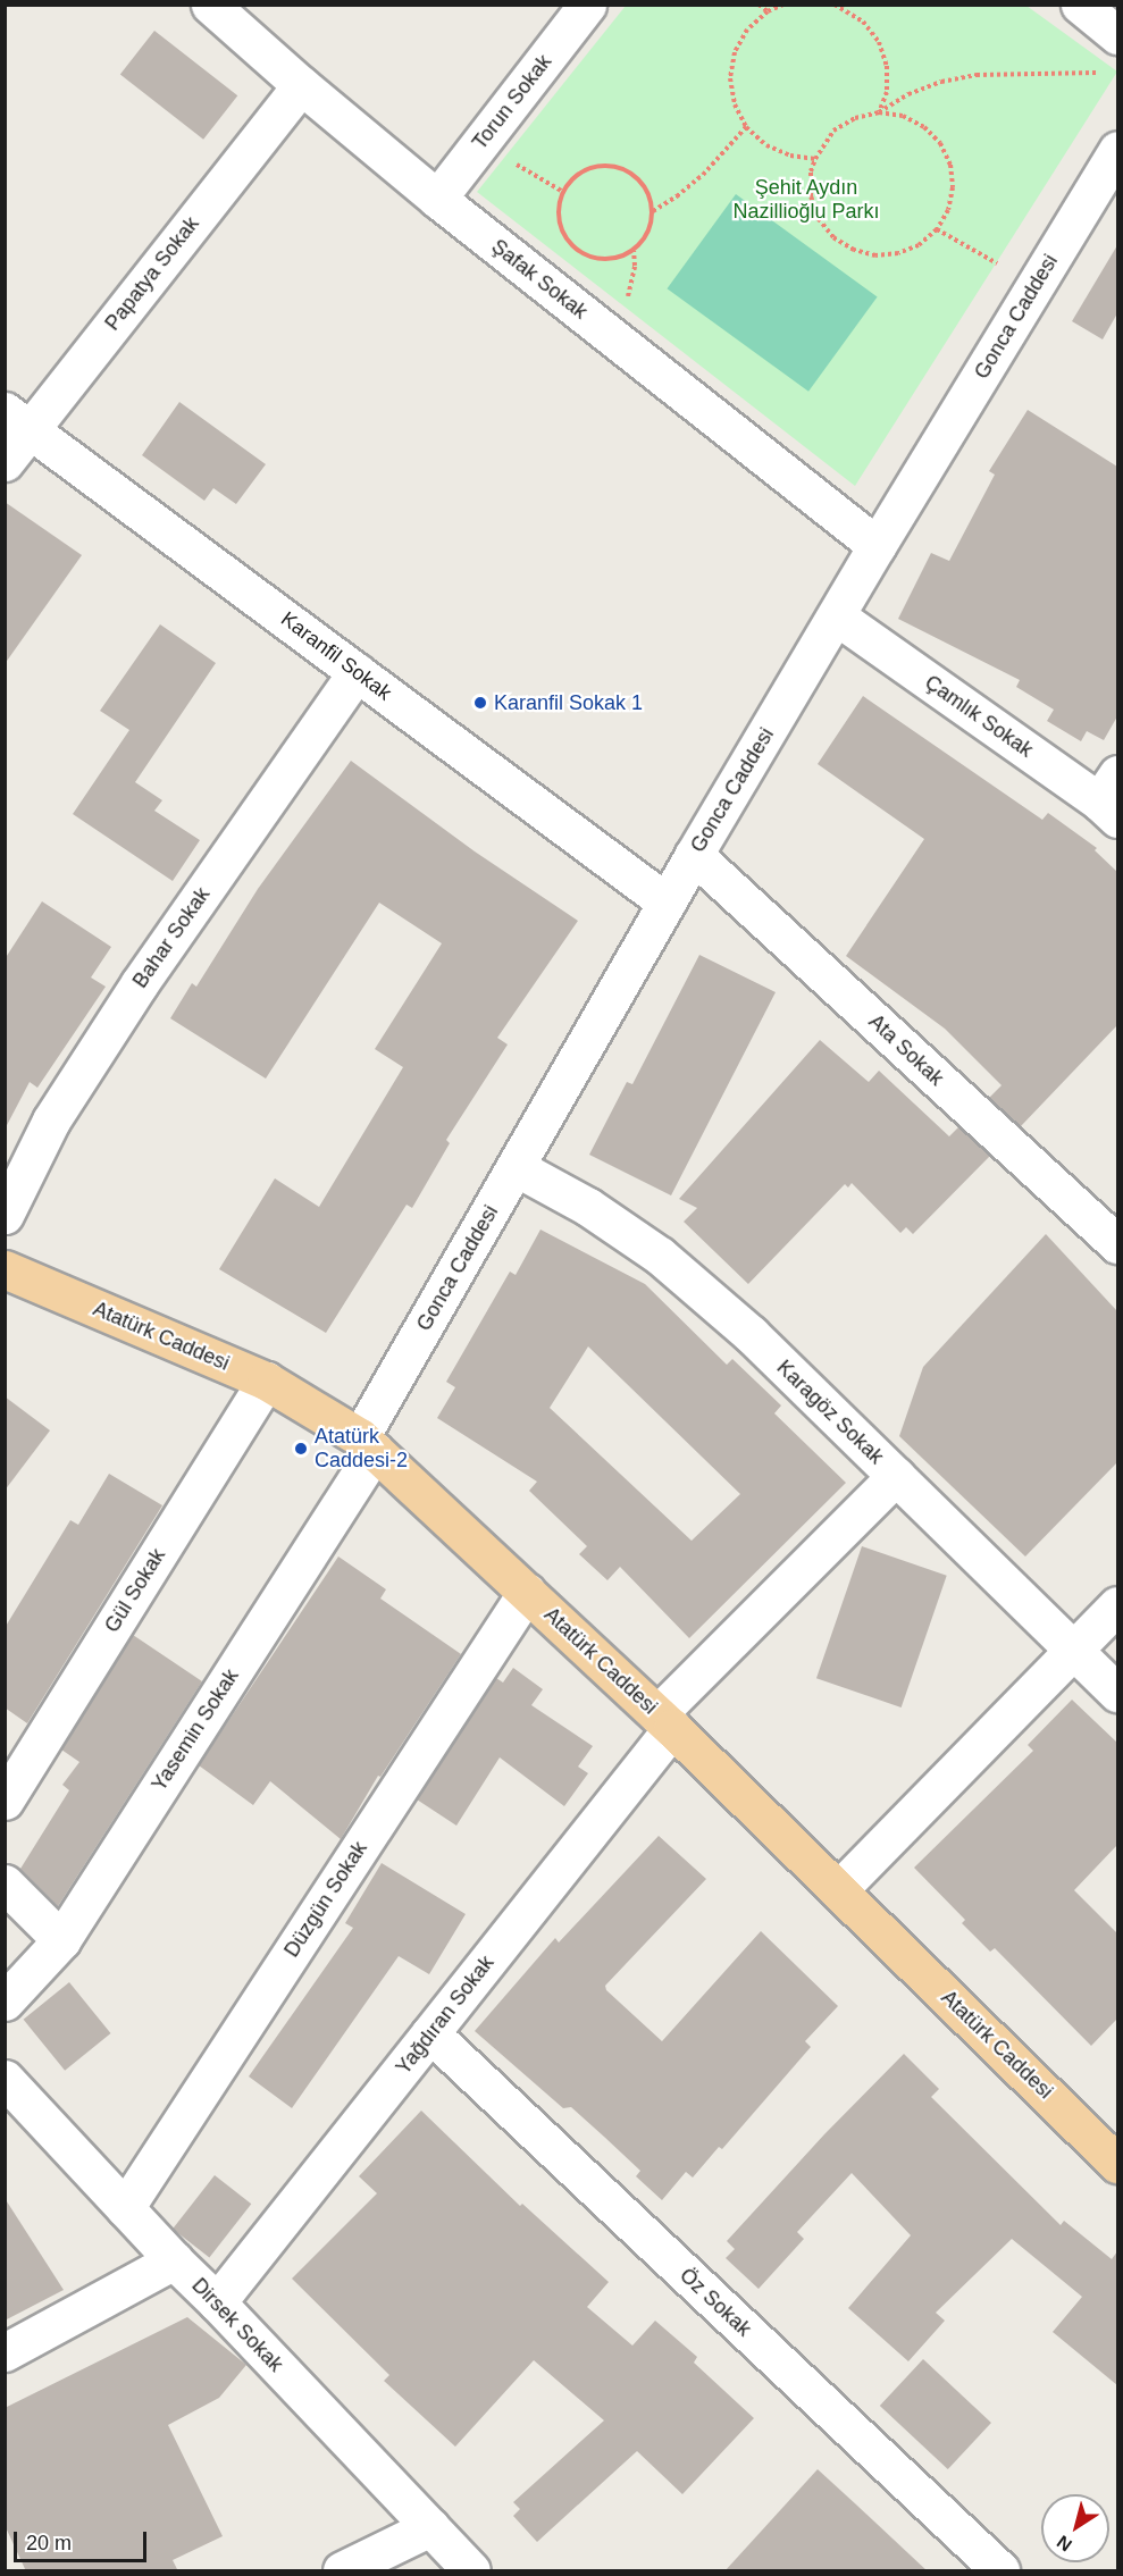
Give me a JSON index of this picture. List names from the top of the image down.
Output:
{
  "streets": {
    "main road": ["Atatürk Caddesi"],
    "street": [
      "Torun Sokak",
      "Papatya Sokak",
      "Şafak Sokak",
      "Gonca Caddesi",
      "Karanfil Sokak",
      "Çamlık Sokak",
      "Bahar Sokak",
      "Ata Sokak",
      "Karagöz Sokak",
      "Gül Sokak",
      "Yasemin Sokak",
      "Düzgün Sokak",
      "Yağdıran Sokak",
      "Öz Sokak",
      "Dirsek Sokak"
    ]
  },
  "crossings": [
    ["Torun Sokak", "Şafak Sokak"],
    ["Papatya Sokak", "Şafak Sokak"],
    ["Papatya Sokak", "Karanfil Sokak"],
    ["Şafak Sokak", "Gonca Caddesi"],
    ["Gonca Caddesi", "Karanfil Sokak"],
    ["Gonca Caddesi", "Çamlık Sokak"],
    ["Gonca Caddesi", "Ata Sokak"],
    ["Gonca Caddesi", "Atatürk Caddesi"],
    ["Gonca Caddesi", "Karagöz Sokak"],
    ["Gonca Caddesi", "Yasemin Sokak"],
    ["Karanfil Sokak", "Bahar Sokak"],
    ["Atatürk Caddesi", "Gül Sokak"],
    ["Atatürk Caddesi", "Yasemin Sokak"],
    ["Atatürk Caddesi", "Düzgün Sokak"],
    ["Atatürk Caddesi", "Yağdıran Sokak"],
    ["Karagöz Sokak", "Yağdıran Sokak"],
    ["Düzgün Sokak", "Dirsek Sokak"],
    ["Yağdıran Sokak", "Öz Sokak"],
    ["Yağdıran Sokak", "Dirsek Sokak"]
  ],
  "parks": ["Şehit Aydın Nazillioğlu Parkı"],
  "places": ["Karanfil Sokak 1", "Atatürk Caddesi-2"],
  "scale_bar": "20 m",
  "north": "bottom left"
}
